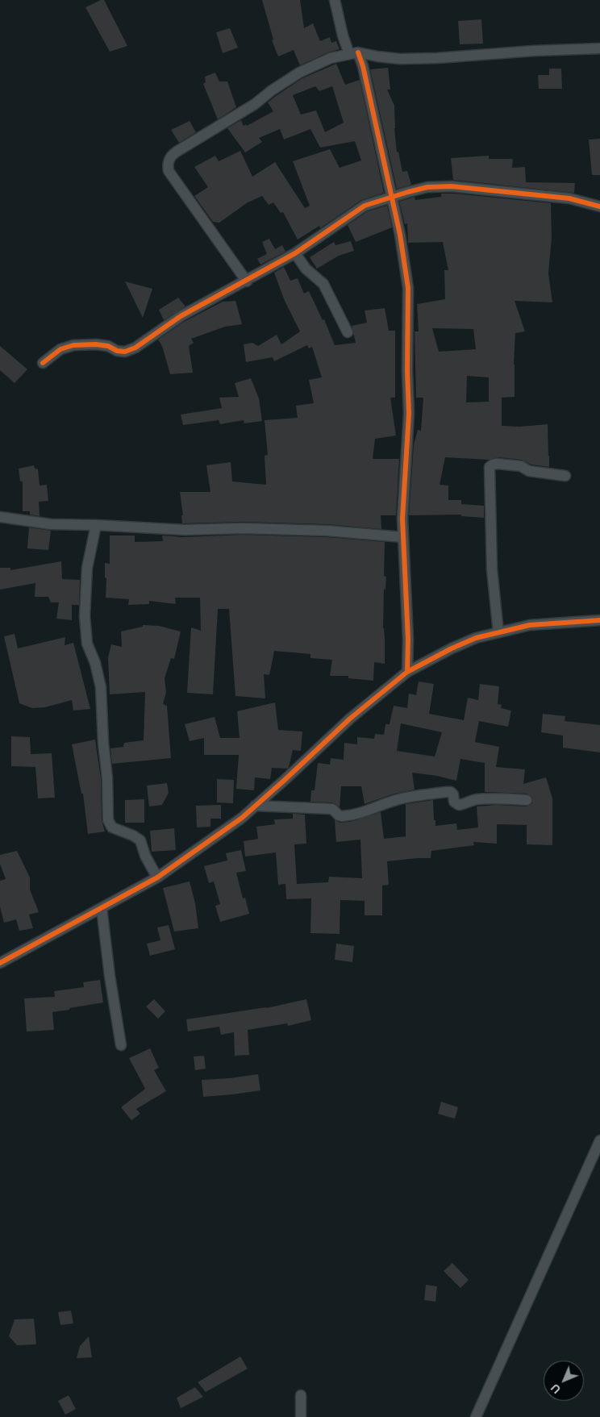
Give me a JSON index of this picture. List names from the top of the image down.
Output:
{
  "north": "bottom left"
}
